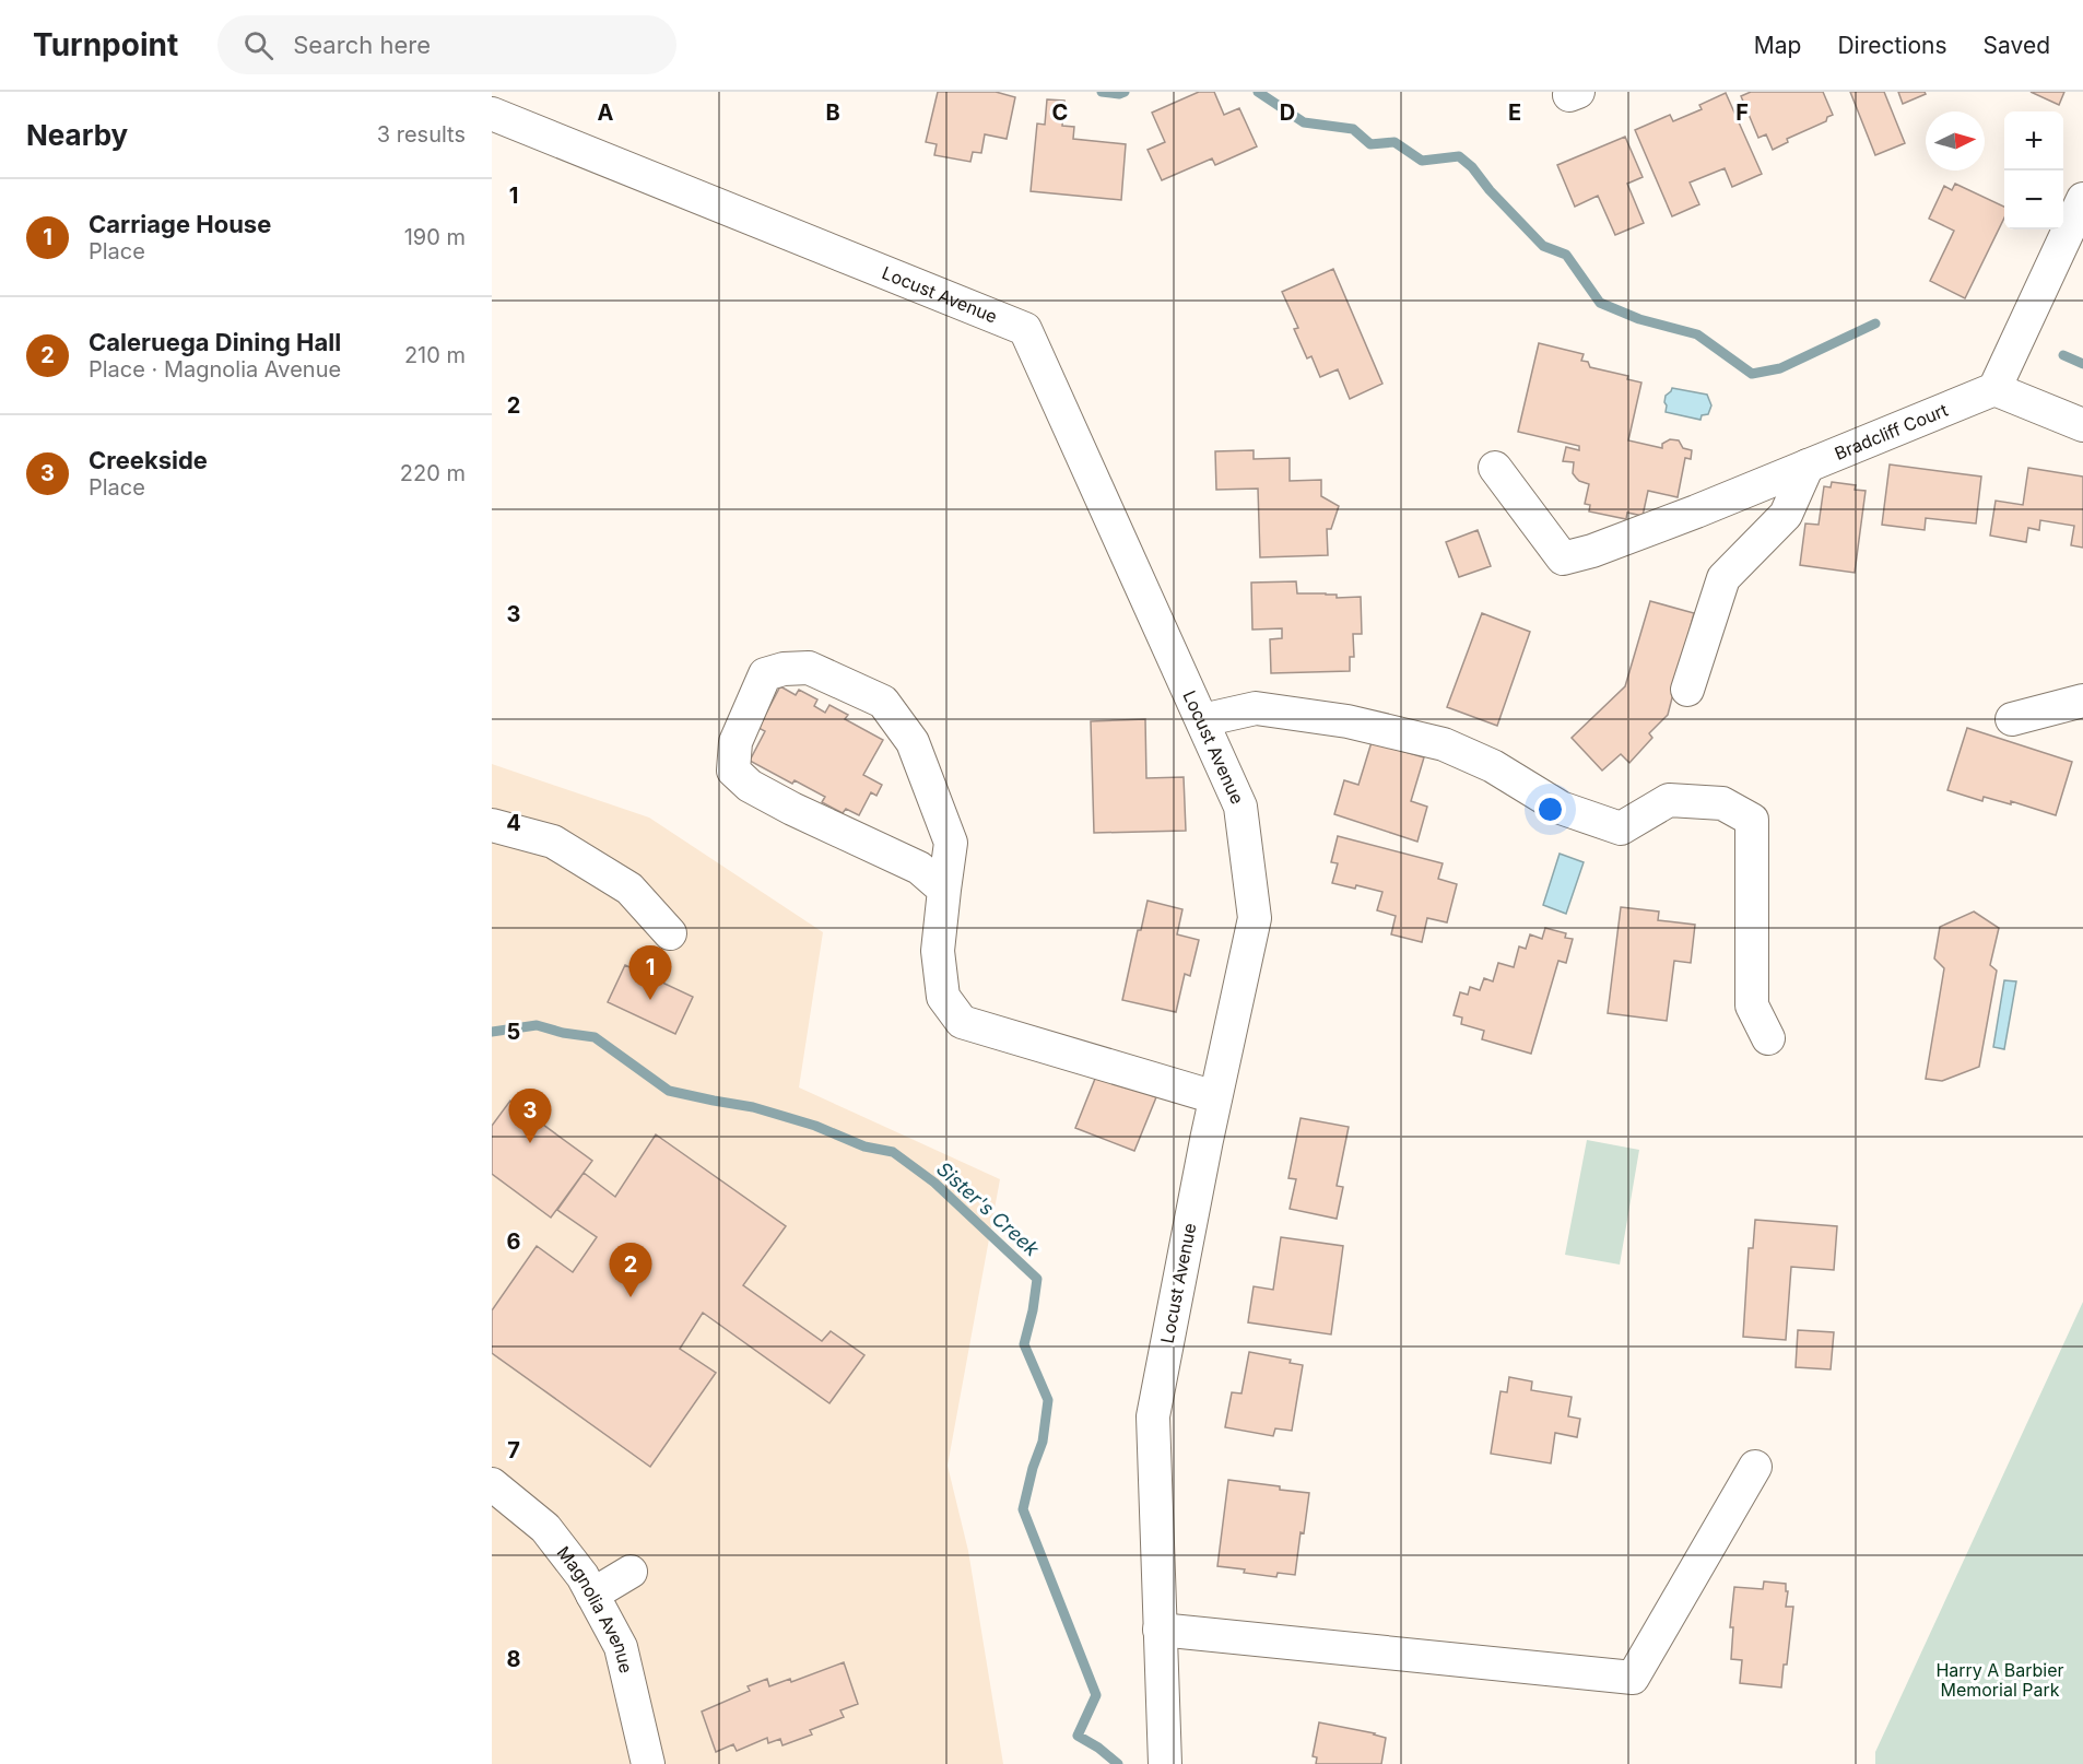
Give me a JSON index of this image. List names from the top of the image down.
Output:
{
  "streets": {
    "street": ["Locust Avenue", "Bradcliff Court", "Magnolia Avenue"]
  },
  "water": ["Sister's Creek"],
  "parks": ["Harry A Barbier Memorial Park"],
  "north": "right",
  "page": {
    "header": "Turnpoint",
    "search": "Search here",
    "nav": ["Map", "Directions", "Saved"],
    "heading": ["Nearby", "3 results"],
    "map_buttons": ["+", "−"],
    "list": [
      {
        "mark": "1",
        "name": "Carriage House",
        "note": "Place",
        "value": "190 m"
      },
      {
        "mark": "2",
        "name": "Caleruega Dining Hall",
        "note": "Place · Magnolia Avenue",
        "value": "210 m"
      },
      {
        "mark": "3",
        "name": "Creekside",
        "note": "Place",
        "value": "220 m"
      }
    ],
    "pins": ["1", "3", "2"]
  },
  "grid": {
    "columns": [
      "A",
      "B",
      "C",
      "D",
      "E",
      "F"
    ],
    "rows": [
      "1",
      "2",
      "3",
      "4",
      "5",
      "6",
      "7",
      "8"
    ]
  }
}
